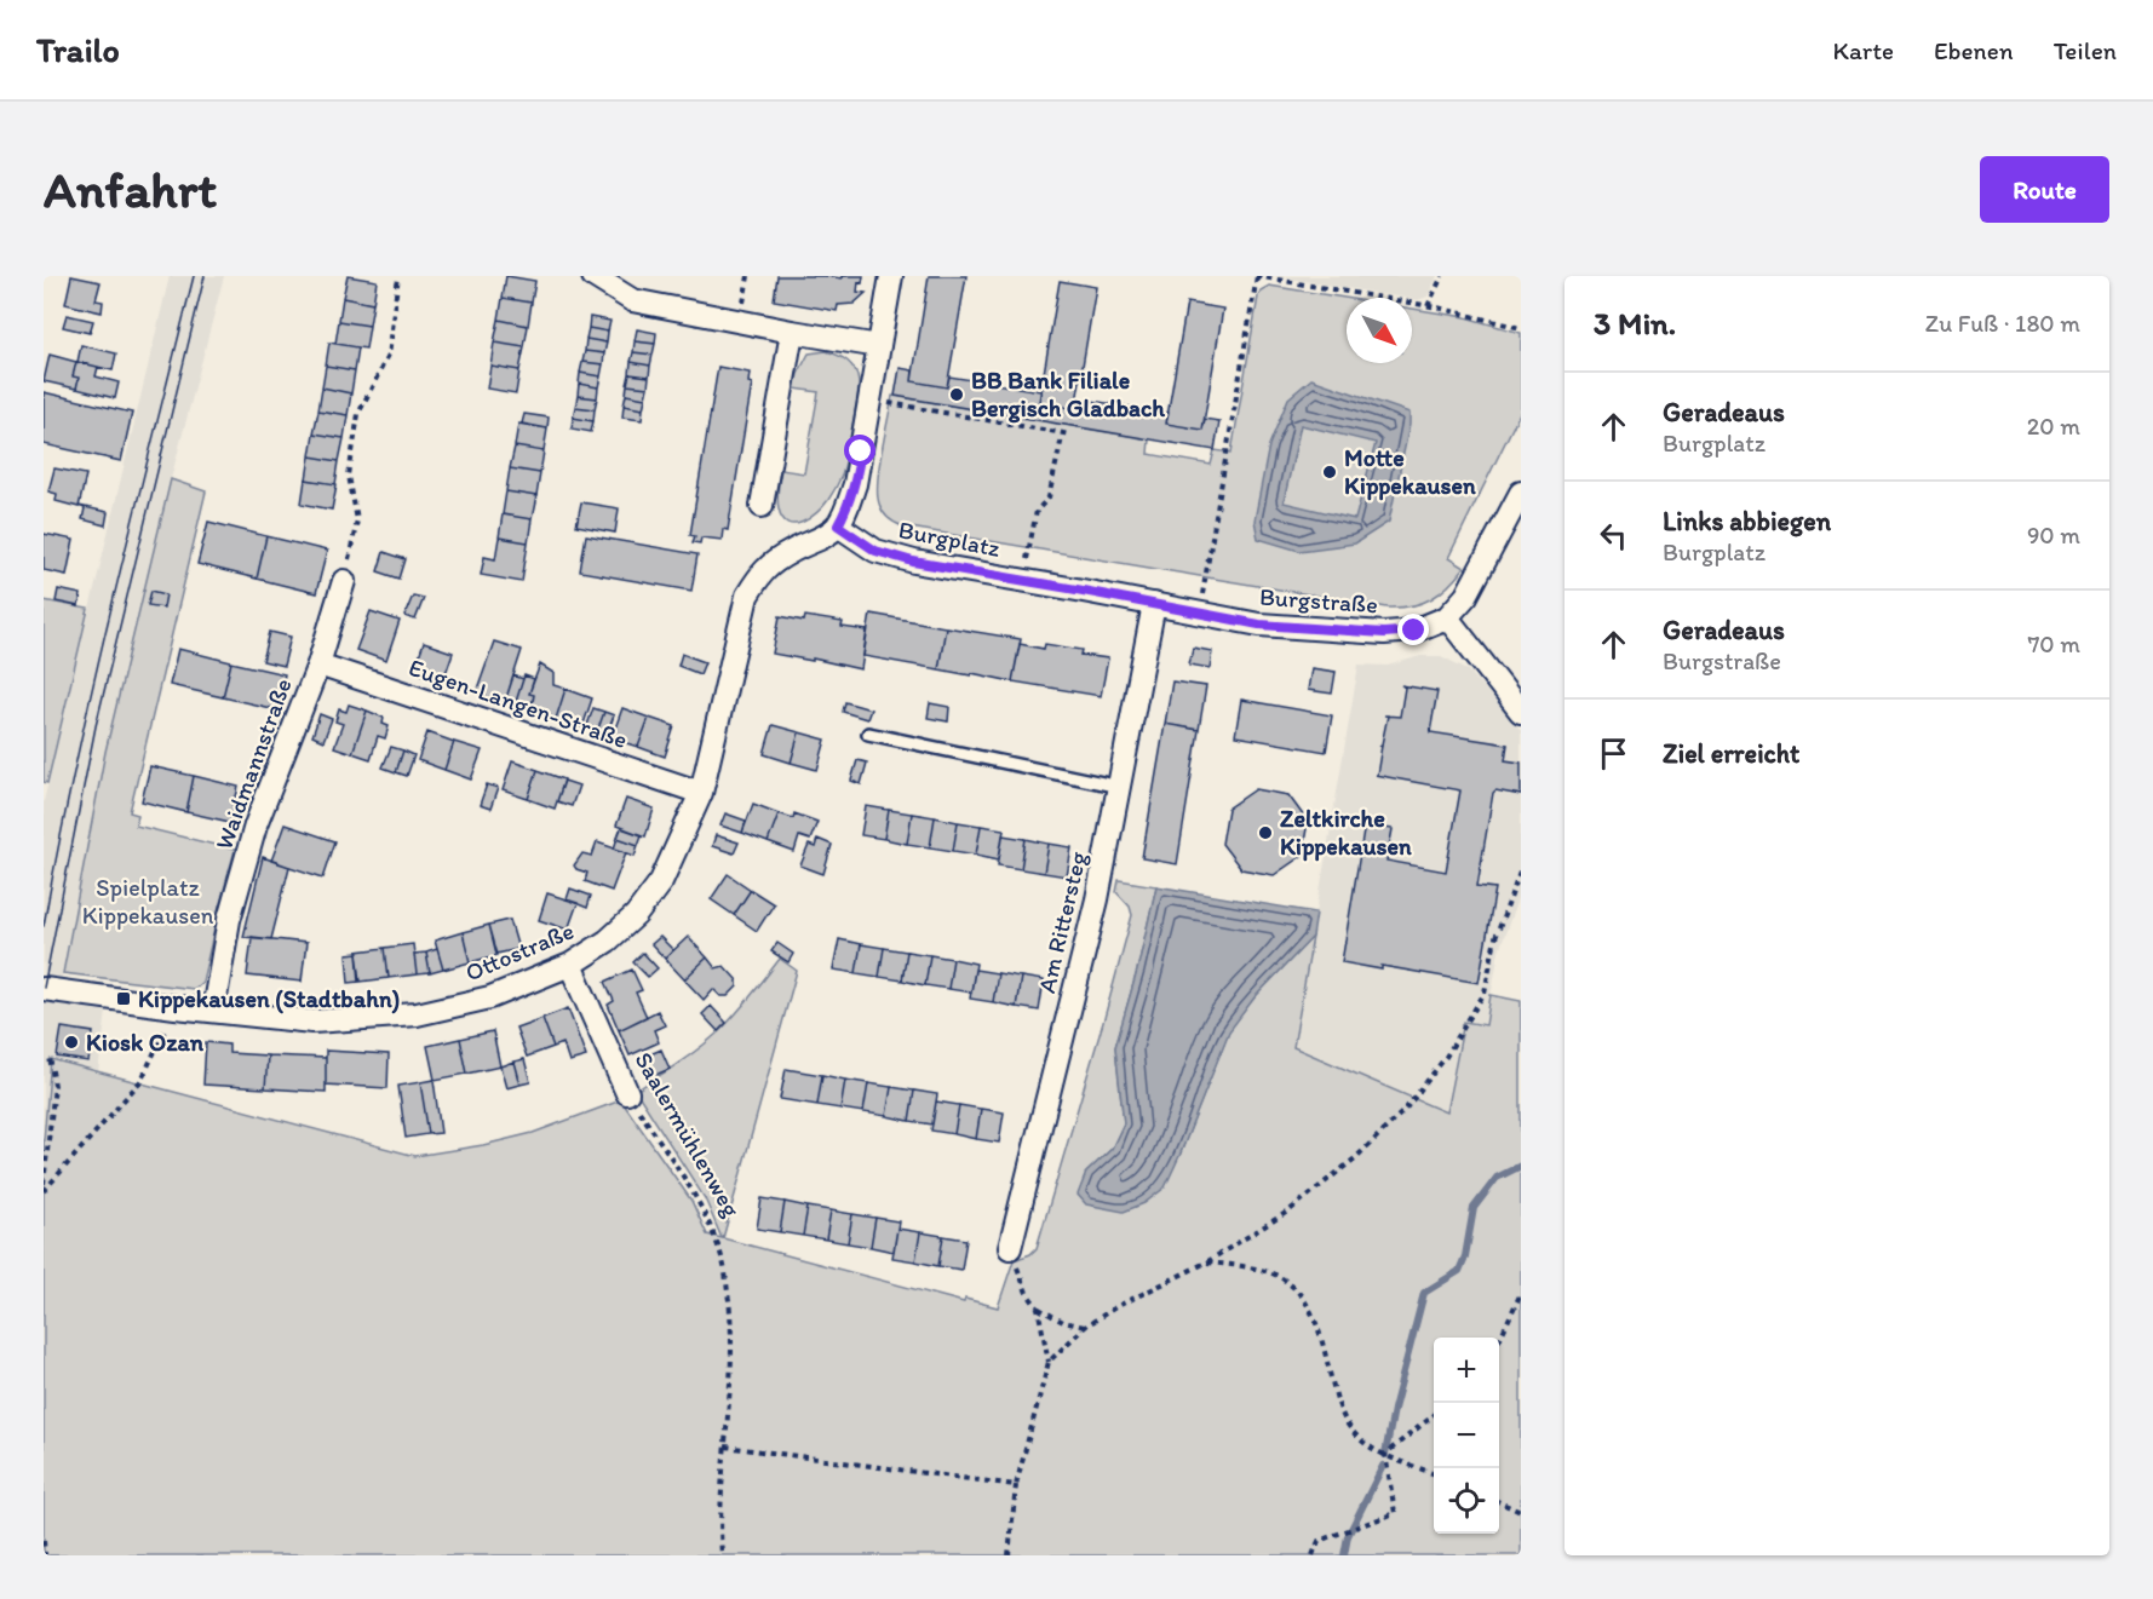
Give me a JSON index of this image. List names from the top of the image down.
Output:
{
  "streets": {
    "street": [
      "Burgplatz",
      "Burgstraße",
      "Eugen-Langen-Straße",
      "Waidmannstraße",
      "Am Rittersteg",
      "Ottostraße",
      "Saalermühlenweg"
    ]
  },
  "crossings": [
    ["Burgplatz", "Burgstraße"],
    ["Burgplatz", "Am Rittersteg"],
    ["Burgplatz", "Ottostraße"],
    ["Burgstraße", "Am Rittersteg"],
    ["Eugen-Langen-Straße", "Waidmannstraße"],
    ["Eugen-Langen-Straße", "Ottostraße"],
    ["Waidmannstraße", "Ottostraße"],
    ["Ottostraße", "Saalermühlenweg"]
  ],
  "parks": ["Spielplatz Kippekausen"],
  "places": {
    "other": [
      "BB Bank Filiale Bergisch Gladbach",
      "Motte Kippekausen",
      "Zeltkirche Kippekausen",
      "Kiosk Ozan"
    ],
    "transit": ["Kippekausen (Stadtbahn)"]
  },
  "north": "bottom right",
  "page": {
    "header": "Trailo",
    "nav": ["Karte", "Ebenen", "Teilen"],
    "buttons": "Route",
    "title": "Anfahrt",
    "heading": ["3 Min.", "Zu Fuß · 180 m"],
    "list": [
      ["Geradeaus", "Burgplatz", "20 m"],
      ["Links abbiegen", "Burgplatz", "90 m"],
      ["Geradeaus", "Burgstraße", "70 m"],
      "Ziel erreicht"
    ],
    "map_buttons": ["+", "−"]
  }
}
